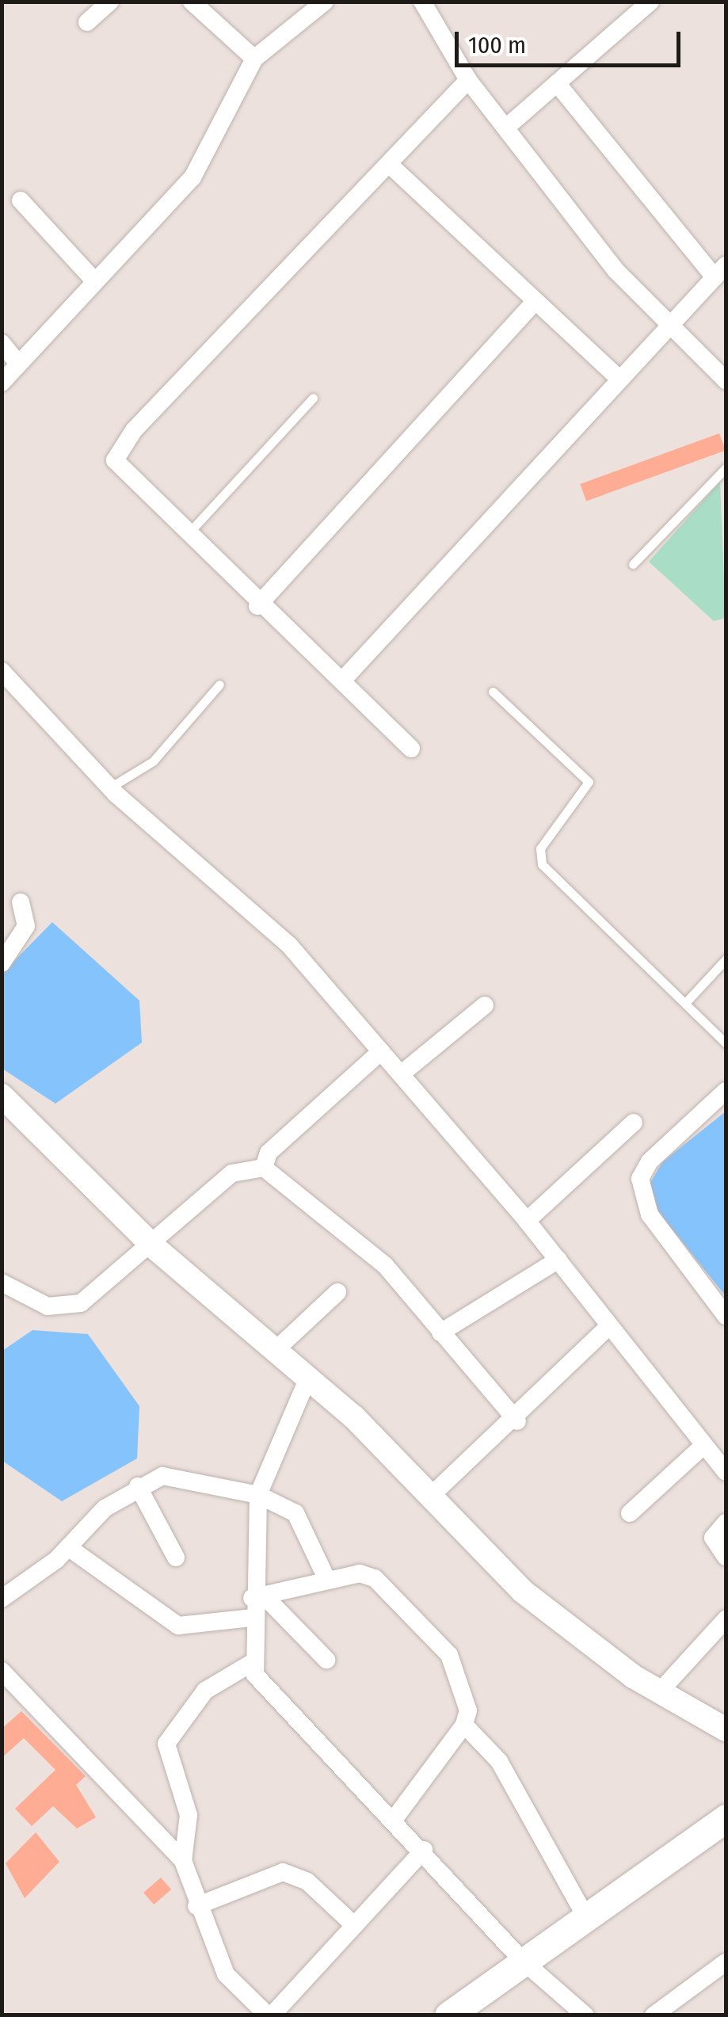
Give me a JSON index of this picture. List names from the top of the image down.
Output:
{
  "scale_bar": "100 m"
}
